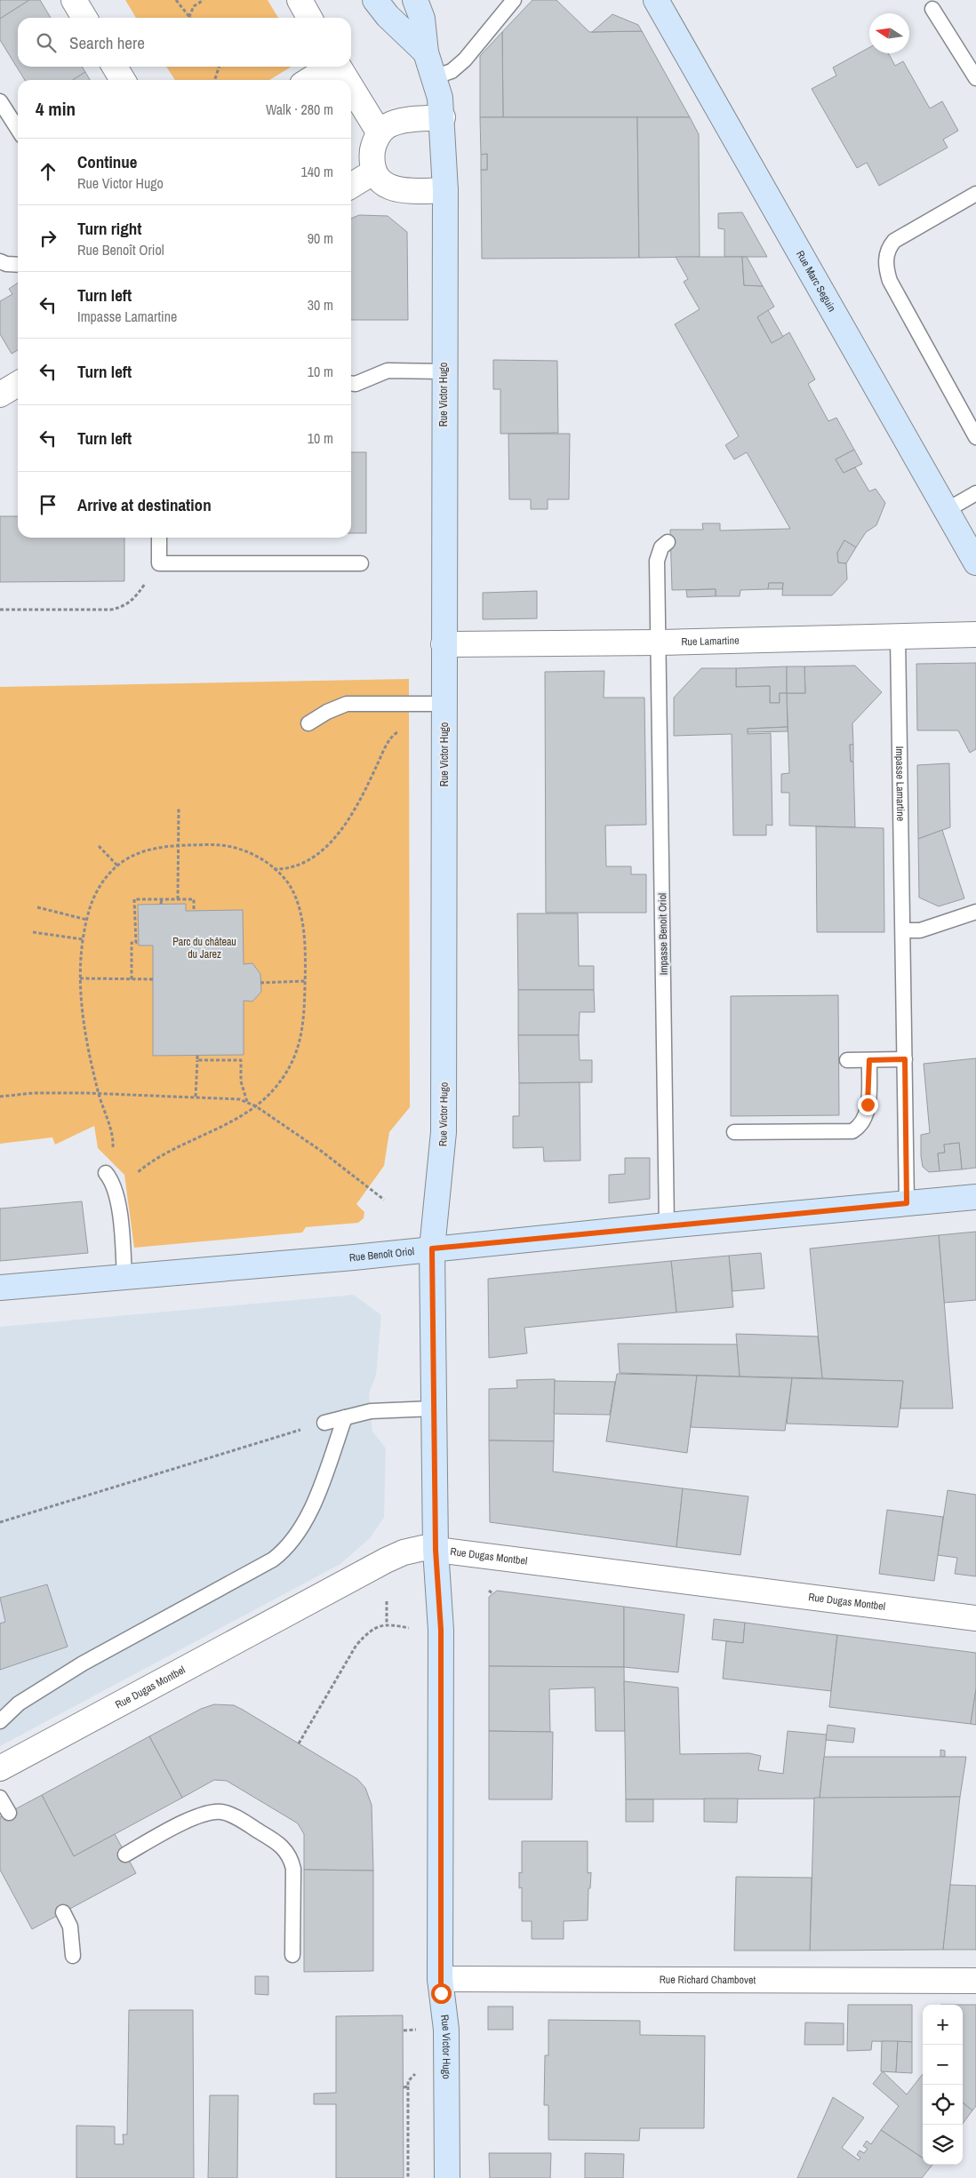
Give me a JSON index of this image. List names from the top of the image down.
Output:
{
  "streets": {
    "main road": ["Rue Marc Seguin", "Rue Victor Hugo", "Rue Benoît Oriol"],
    "street": ["Rue Lamartine", "Rue Dugas Montbel", "Rue Richard Chambovet"],
    "lane": ["Impasse Lamartine", "Impasse Benoit Oriol"]
  },
  "crossings": [
    ["Rue Victor Hugo", "Rue Lamartine"],
    ["Rue Victor Hugo", "Rue Benoît Oriol"],
    ["Rue Victor Hugo", "Rue Dugas Montbel"],
    ["Rue Victor Hugo", "Rue Richard Chambovet"],
    ["Rue Lamartine", "Impasse Lamartine"],
    ["Rue Lamartine", "Impasse Benoit Oriol"],
    ["Impasse Lamartine", "Rue Benoît Oriol"],
    ["Impasse Benoit Oriol", "Rue Benoît Oriol"]
  ],
  "parks": ["Parc du château du Jarez"],
  "north": "left",
  "page": {
    "search": "Search here",
    "heading": ["4 min", "Walk · 280 m"],
    "list": [
      ["Continue", "Rue Victor Hugo", "140 m"],
      ["Turn right", "Rue Benoît Oriol", "90 m"],
      ["Turn left", "Impasse Lamartine", "30 m"],
      ["Turn left", "10 m"],
      ["Turn left", "10 m"],
      "Arrive at destination"
    ],
    "map_buttons": ["+", "−"]
  }
}
